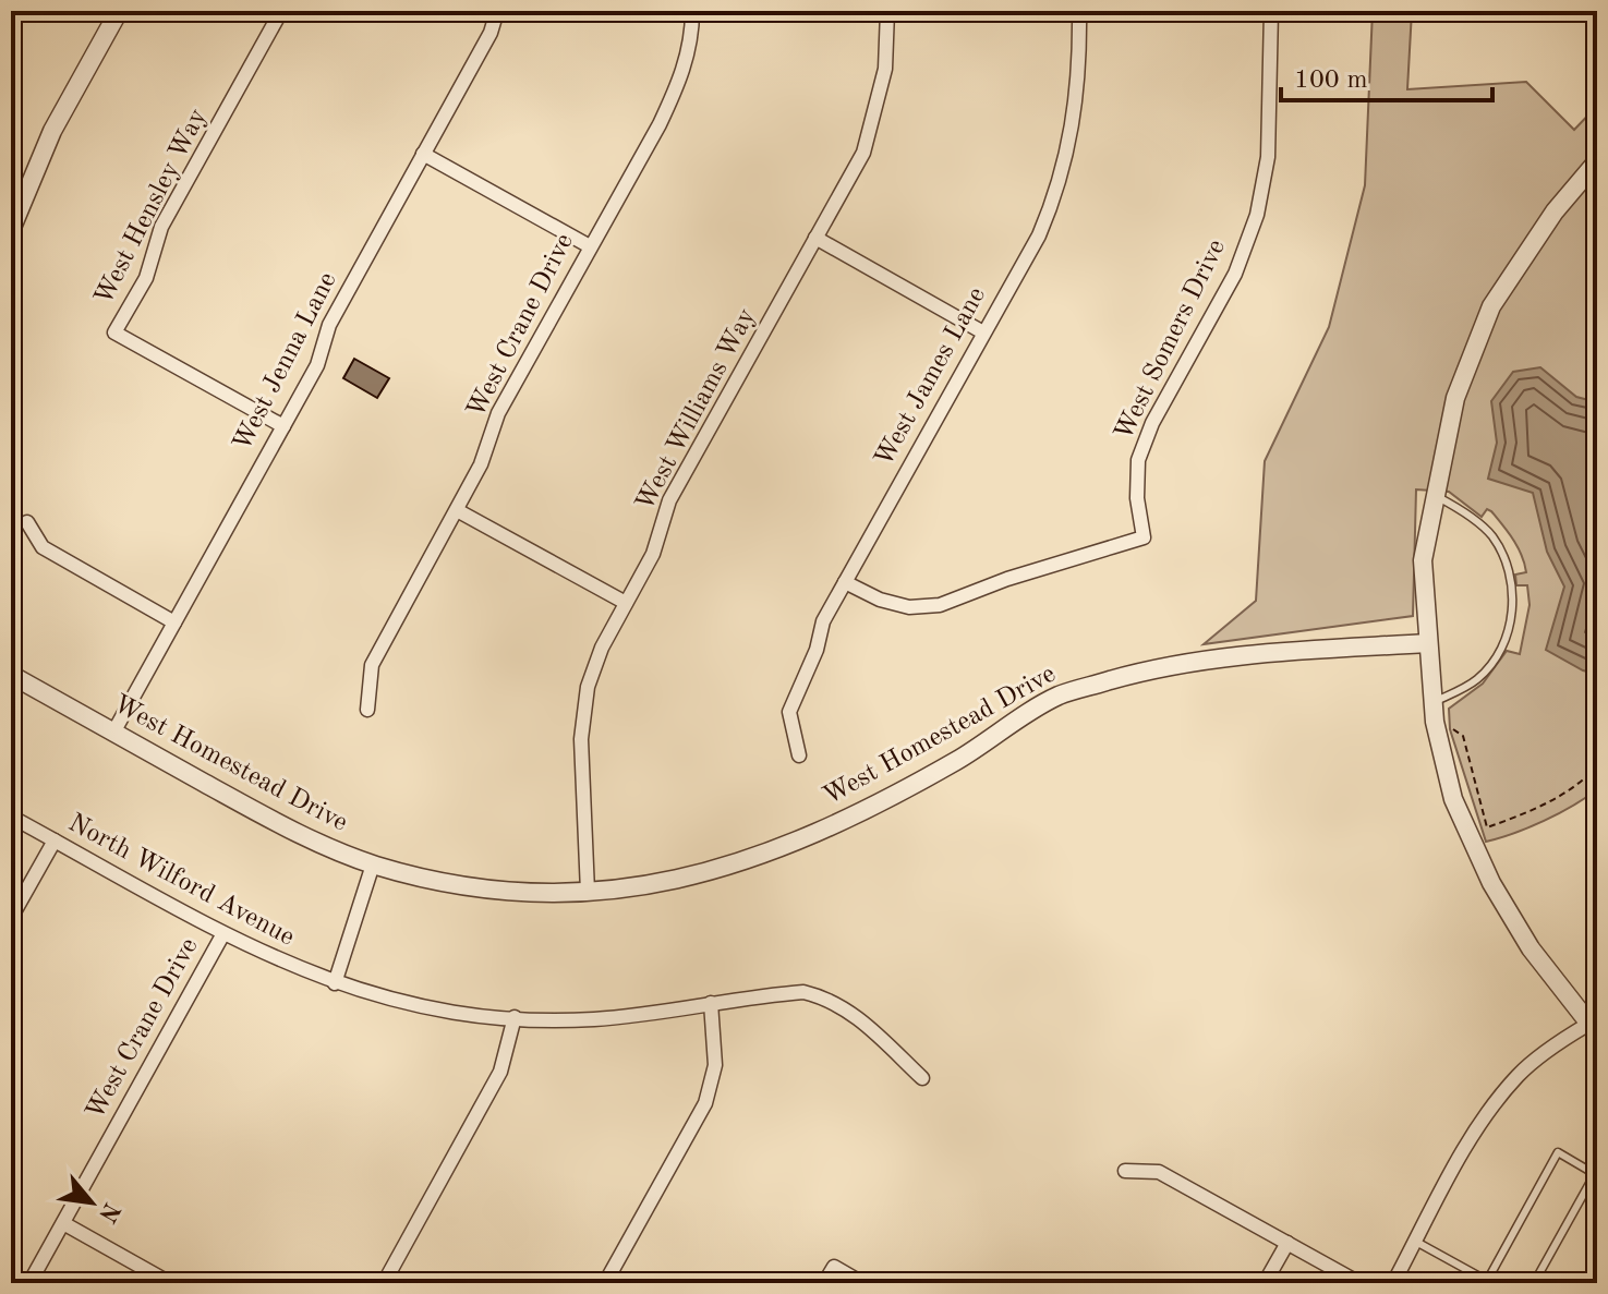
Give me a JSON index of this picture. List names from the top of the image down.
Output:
{
  "streets": {
    "street": [
      "West Hensley Way",
      "West Crane Drive",
      "West Somers Drive",
      "West Jenna Lane",
      "West James Lane",
      "West Williams Way",
      "West Homestead Drive",
      "North Wilford Avenue"
    ]
  },
  "crossings": [
    ["West Hensley Way", "West Jenna Lane"],
    ["West Crane Drive", "North Wilford Avenue"],
    ["West Somers Drive", "West James Lane"],
    ["West Jenna Lane", "West Homestead Drive"],
    ["West Williams Way", "West Homestead Drive"]
  ],
  "scale_bar": "100 m",
  "north": "bottom right"
}
